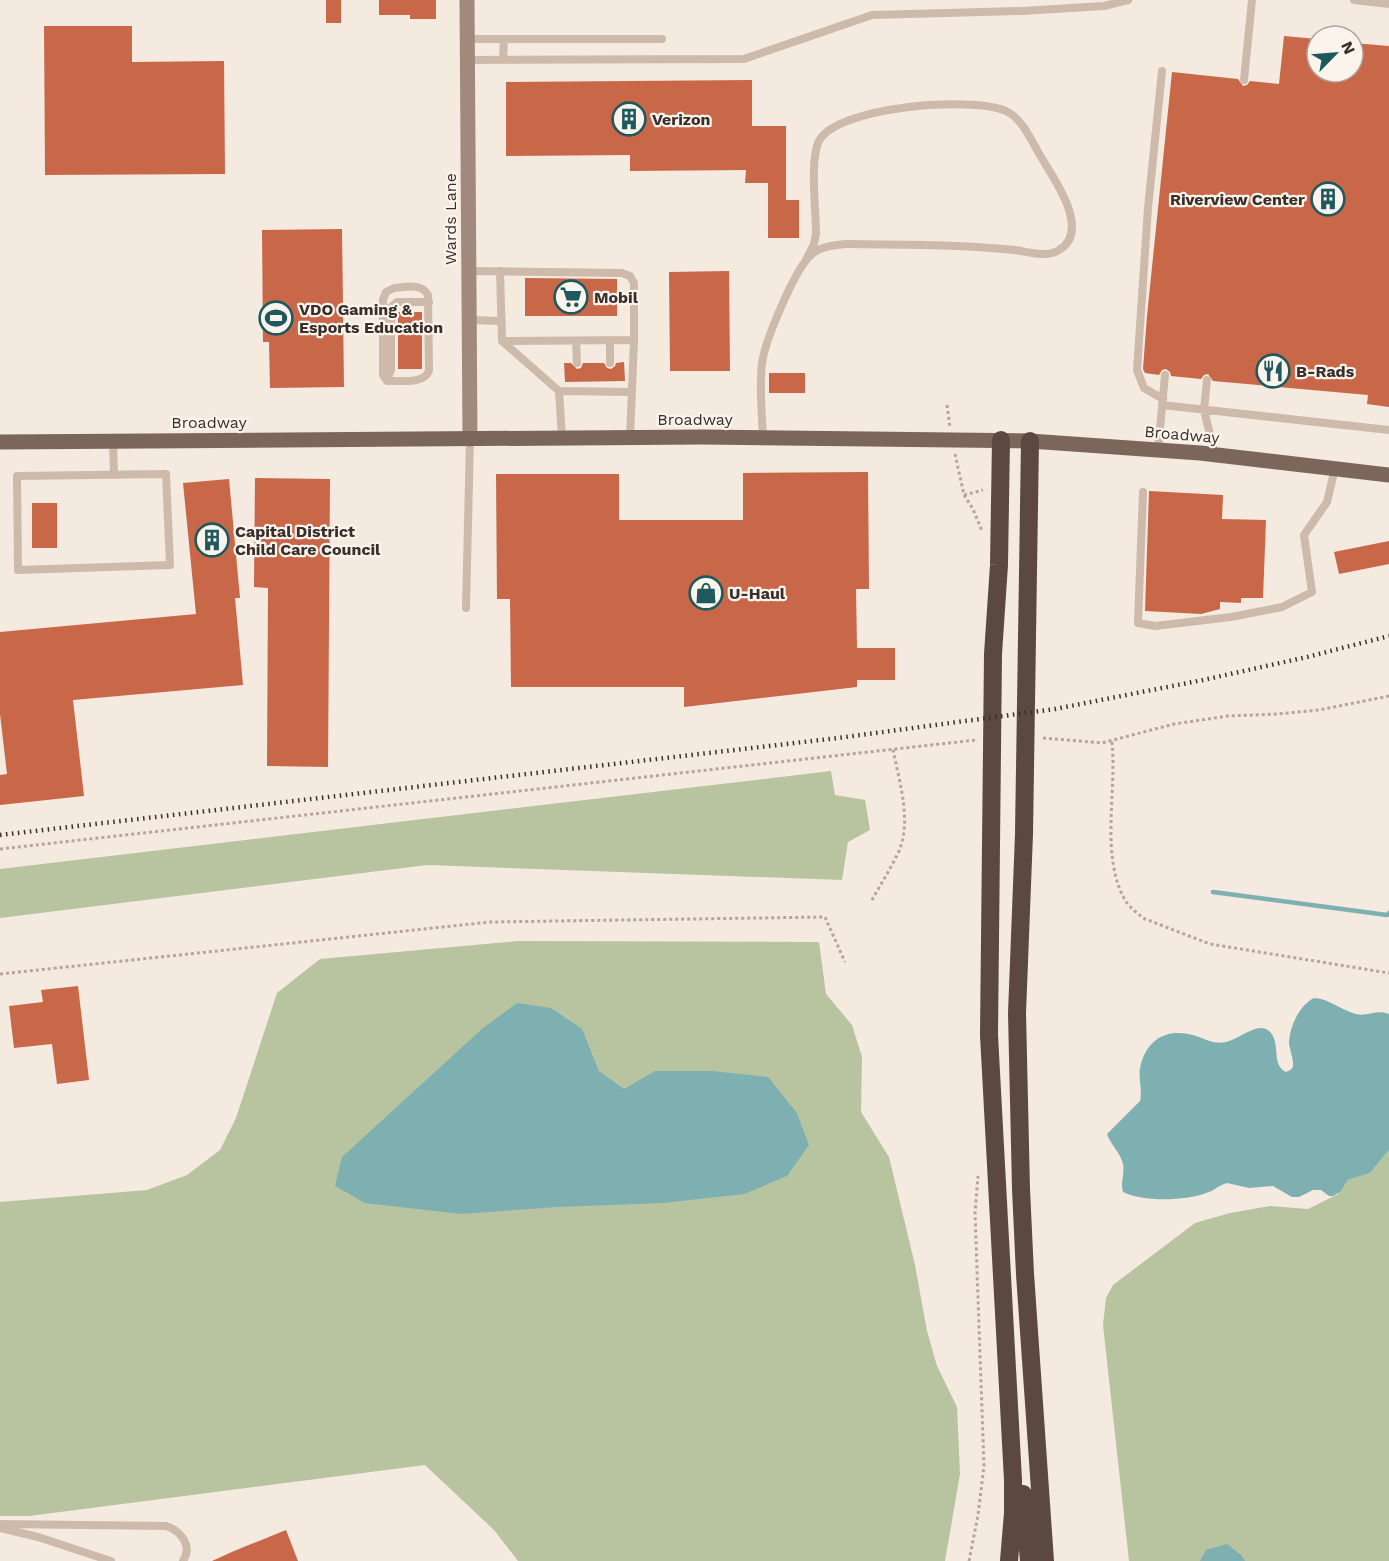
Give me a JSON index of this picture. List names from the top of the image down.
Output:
{
  "streets": {
    "main road": ["Broadway"],
    "street": ["Wards Lane"]
  },
  "crossings": [
    ["Wards Lane", "Broadway"]
  ],
  "places": {
    "building": ["Verizon", "Riverview Center", "Capital District Child Care Council"],
    "supermarket": ["Mobil"],
    "sports": ["VDO Gaming & Esports Education"],
    "restaurant": ["B-Rads"],
    "shop": ["U-Haul"]
  },
  "north": "top right"
}
